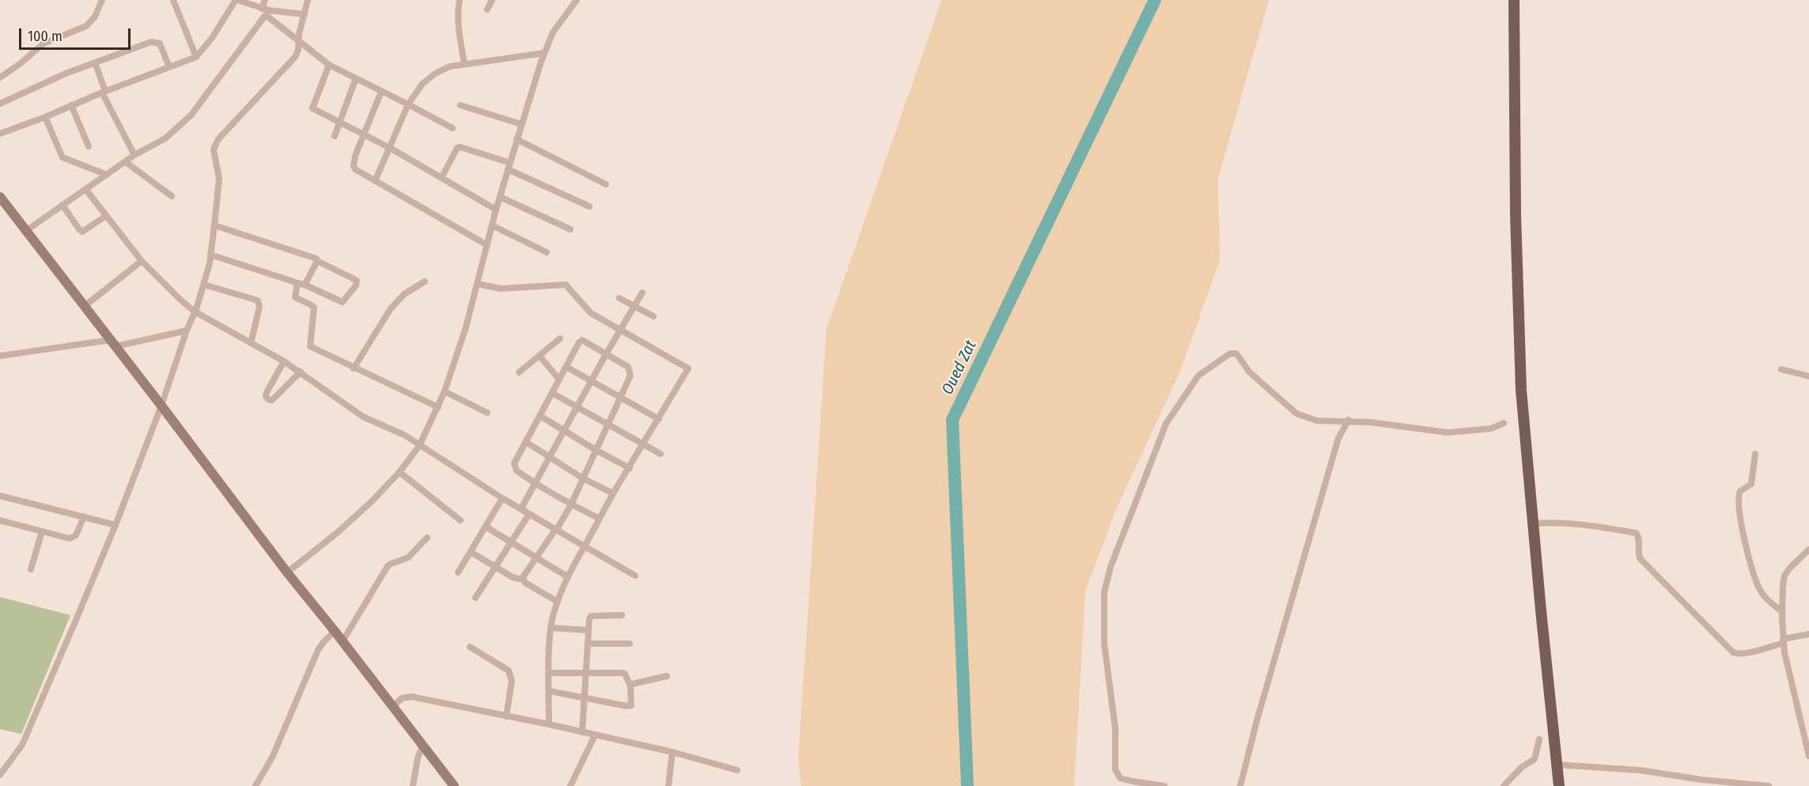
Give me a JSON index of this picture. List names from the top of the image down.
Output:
{
  "water": ["Oued Zat"],
  "scale_bar": "100 m"
}
